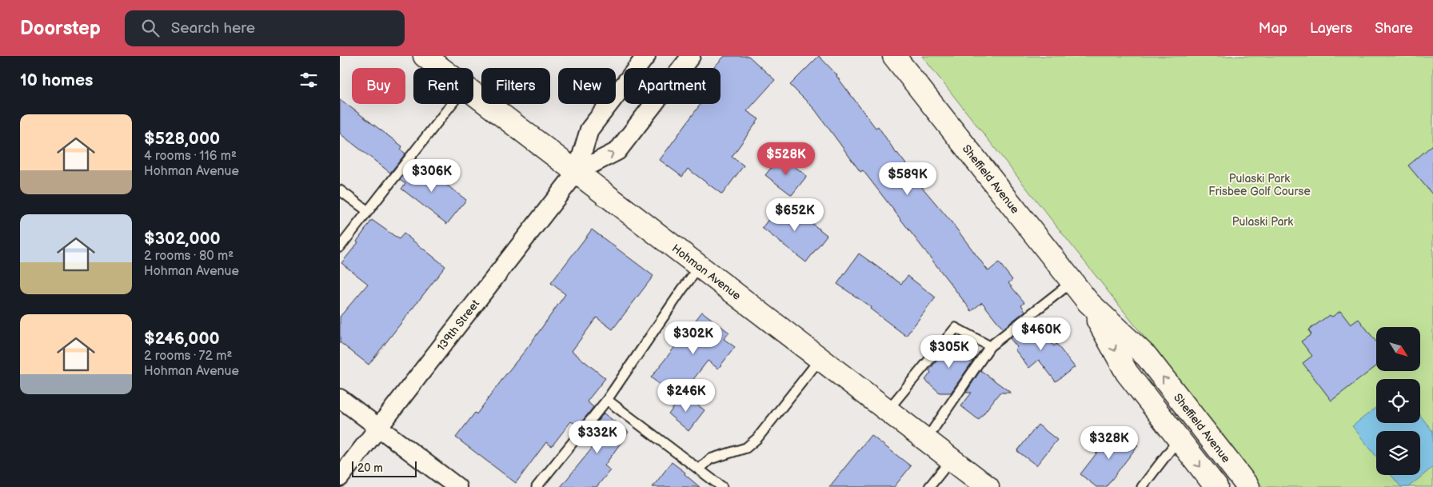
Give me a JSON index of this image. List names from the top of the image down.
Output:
{
  "streets": {
    "street": ["Sheffield Avenue", "Hohman Avenue", "139th Street"]
  },
  "crossings": [
    ["Hohman Avenue", "139th Street"]
  ],
  "parks": ["Pulaski Park Frisbee Golf Course", "Pulaski Park"],
  "scale_bar": "20 m",
  "north": "bottom right",
  "page": {
    "header": "Doorstep",
    "search": "Search here",
    "nav": ["Map", "Layers", "Share"],
    "heading": "10 homes",
    "chip": [
      "Buy",
      "Rent",
      "Filters",
      "New",
      "Apartment"
    ],
    "list": [
      {
        "name": "$528,000",
        "note": "4 rooms · 116 m² · Hohman Avenue"
      },
      {
        "name": "$302,000",
        "note": "2 rooms · 80 m² · Hohman Avenue"
      },
      {
        "name": "$246,000",
        "note": "2 rooms · 72 m² · Hohman Avenue"
      }
    ],
    "price": [
      "$528K",
      "$306K",
      "$589K",
      "$652K",
      "$460K",
      "$302K",
      "$305K",
      "$246K",
      "$332K",
      "$328K"
    ],
    "scale": "20 m"
  }
}
